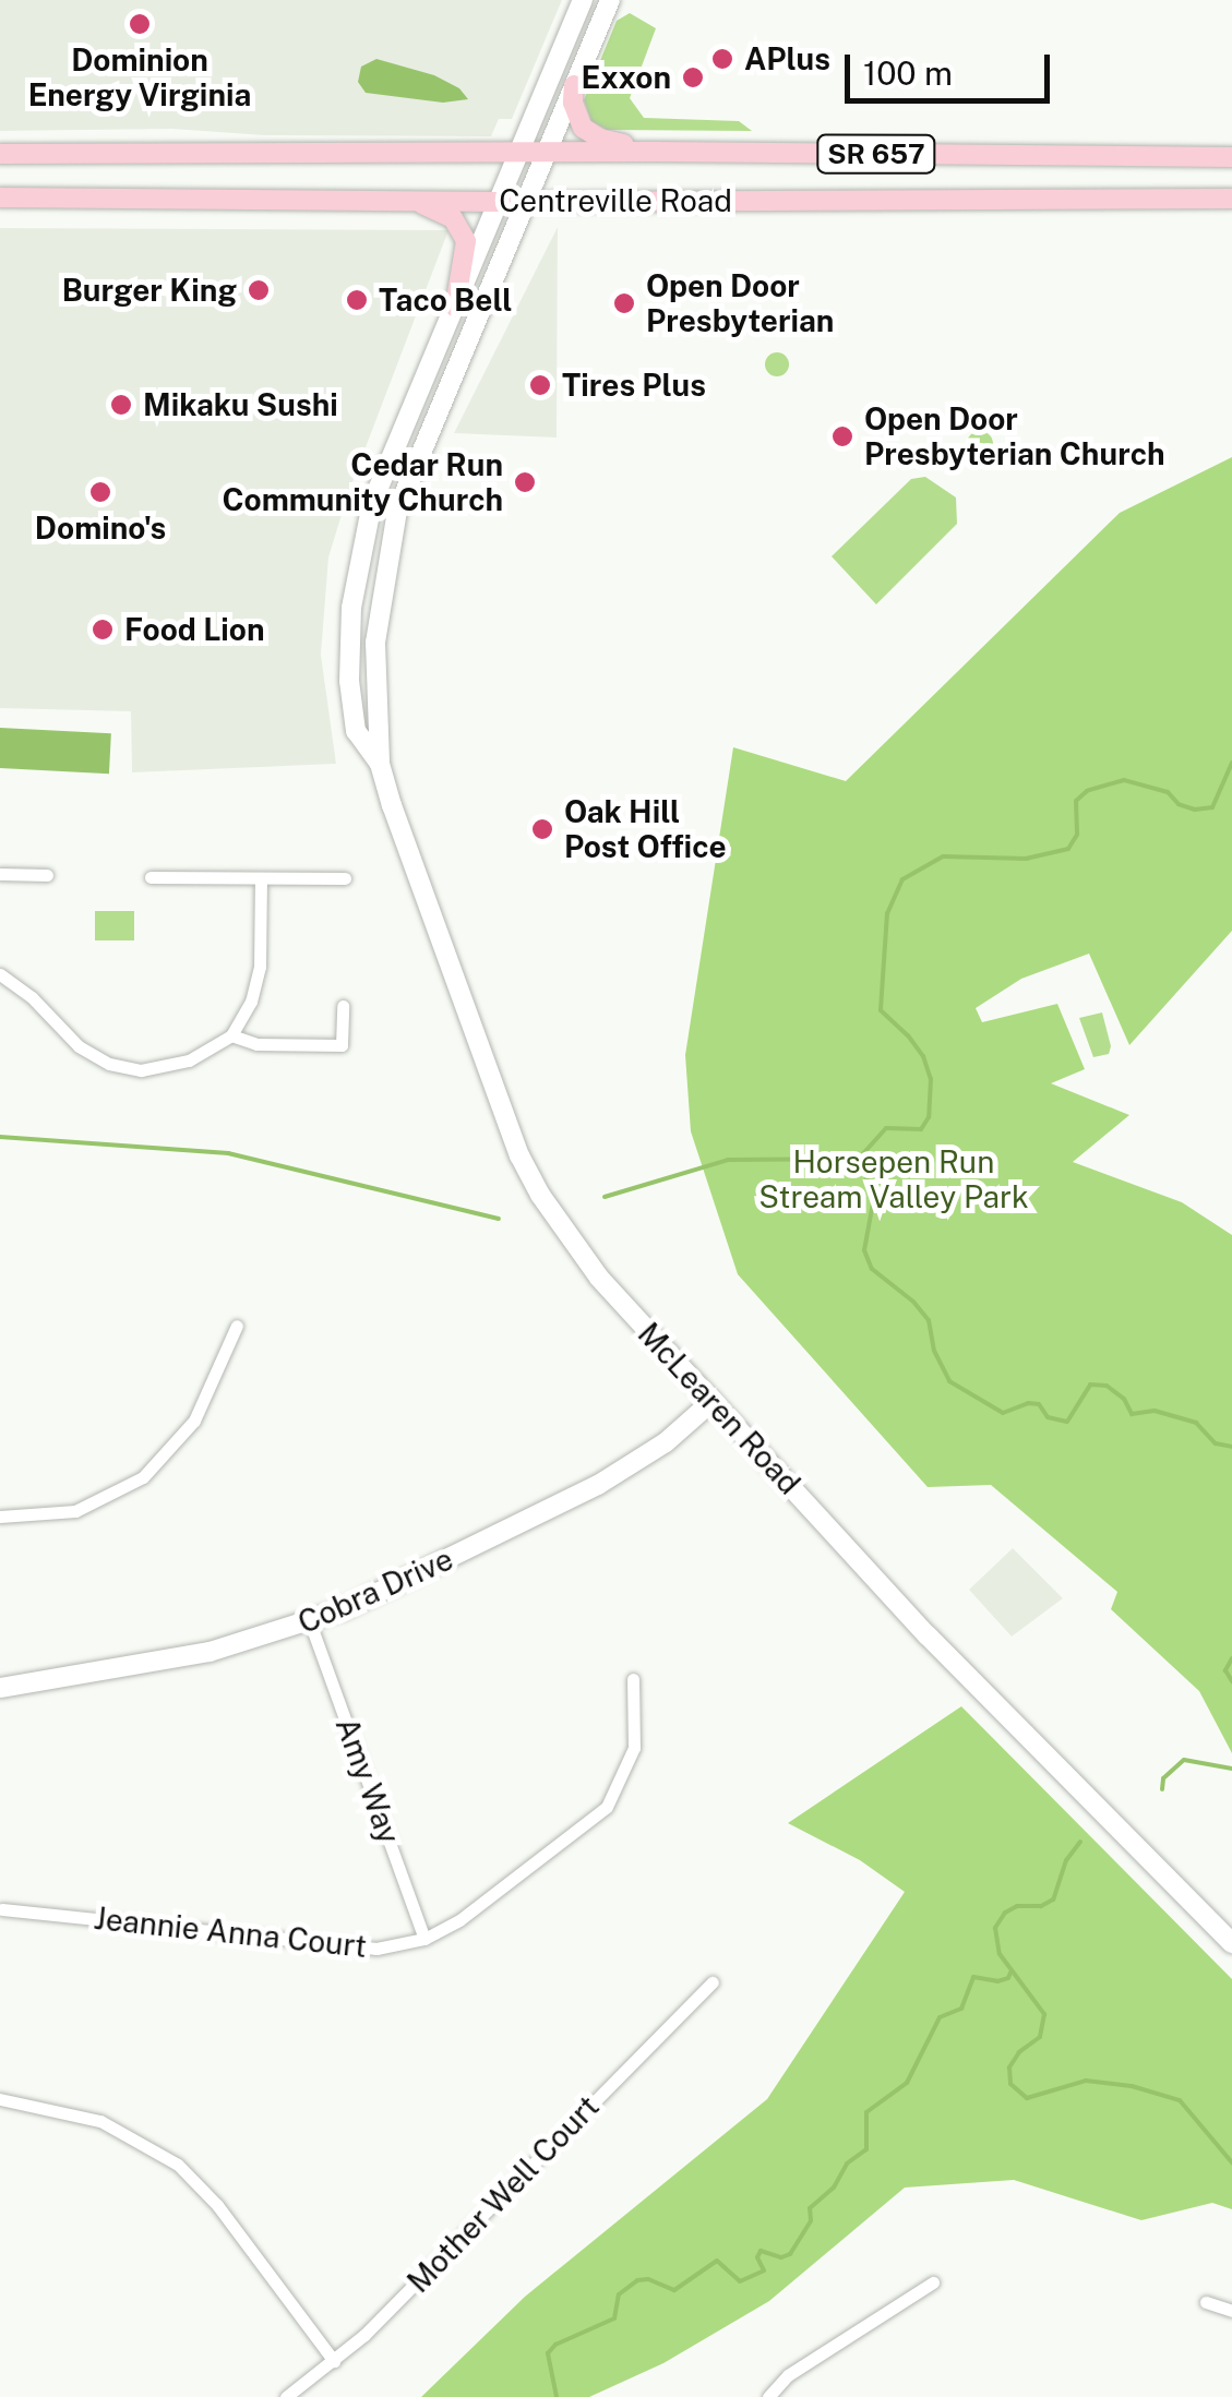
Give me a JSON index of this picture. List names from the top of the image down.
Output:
{
  "streets": {
    "main road": [
      "SR 657",
      "Centreville Road",
      "McLearen Road",
      "Cobra Drive"
    ],
    "street": ["Amy Way", "Jeannie Anna Court", "Mother Well Court"]
  },
  "crossings": [
    ["Centreville Road", "McLearen Road"],
    ["McLearen Road", "Cobra Drive"],
    ["Cobra Drive", "Amy Way"],
    ["Amy Way", "Jeannie Anna Court"]
  ],
  "parks": ["Horsepen Run Stream Valley Park"],
  "places": [
    "Dominion Energy Virginia",
    "APlus",
    "Exxon",
    "Burger King",
    "Taco Bell",
    "Open Door Presbyterian",
    "Tires Plus",
    "Mikaku Sushi",
    "Open Door Presbyterian Church",
    "Cedar Run Community Church",
    "Domino's",
    "Food Lion",
    "Oak Hill Post Office"
  ],
  "scale_bar": "100 m"
}
